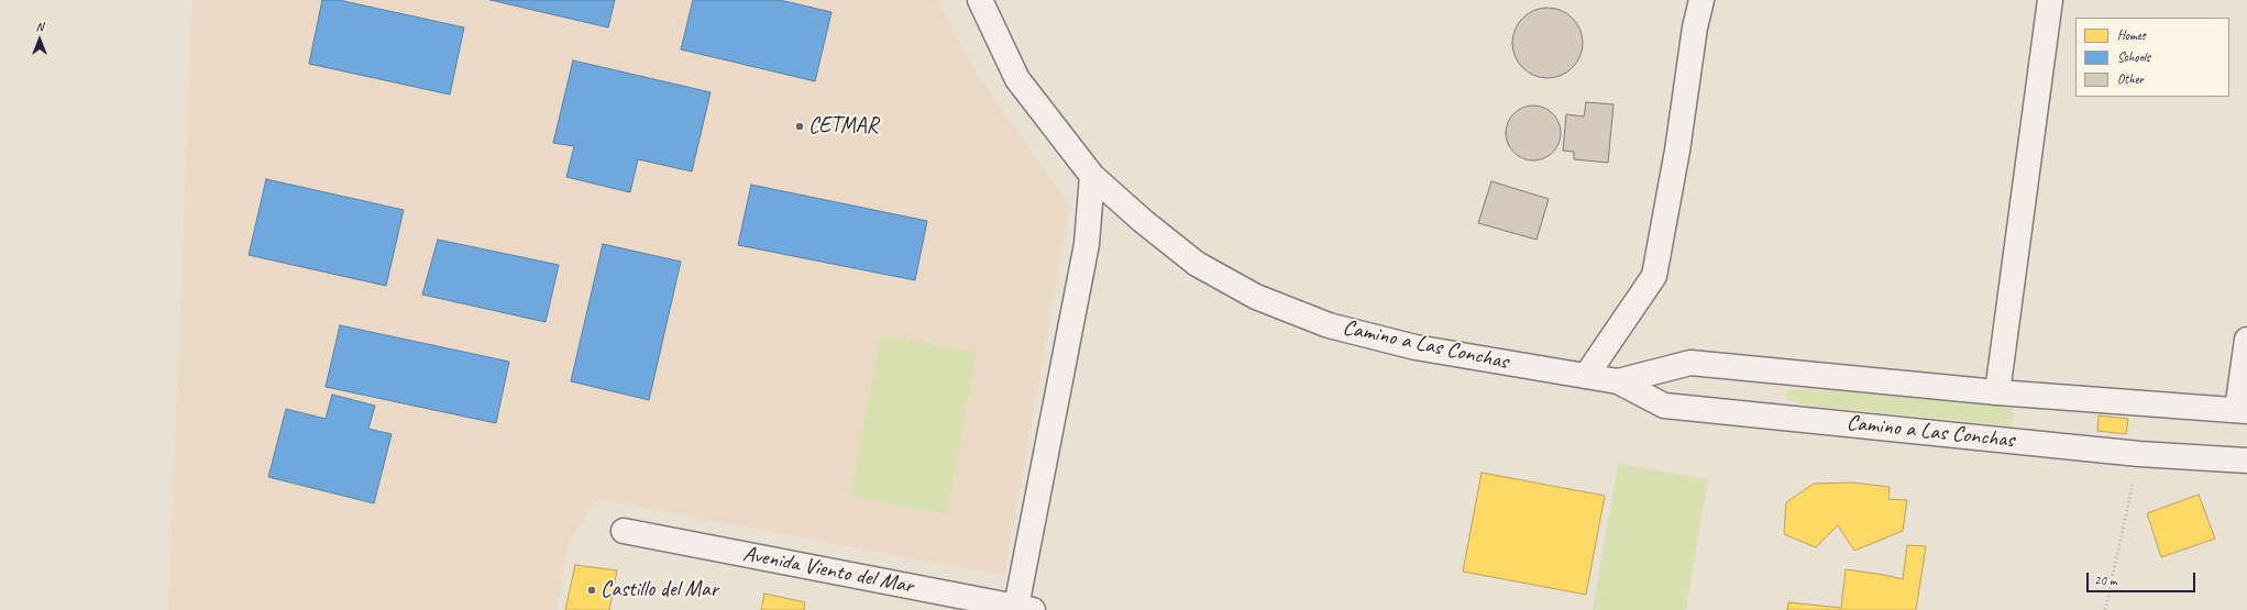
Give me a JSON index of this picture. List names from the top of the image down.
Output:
{
  "streets": {
    "street": ["Camino a Las Conchas", "Avenida Viento del Mar"]
  },
  "places": ["CETMAR", "Castillo del Mar"],
  "legend": ["Homes", "Schools", "Other"],
  "scale_bar": "20 m",
  "north": "top"
}
